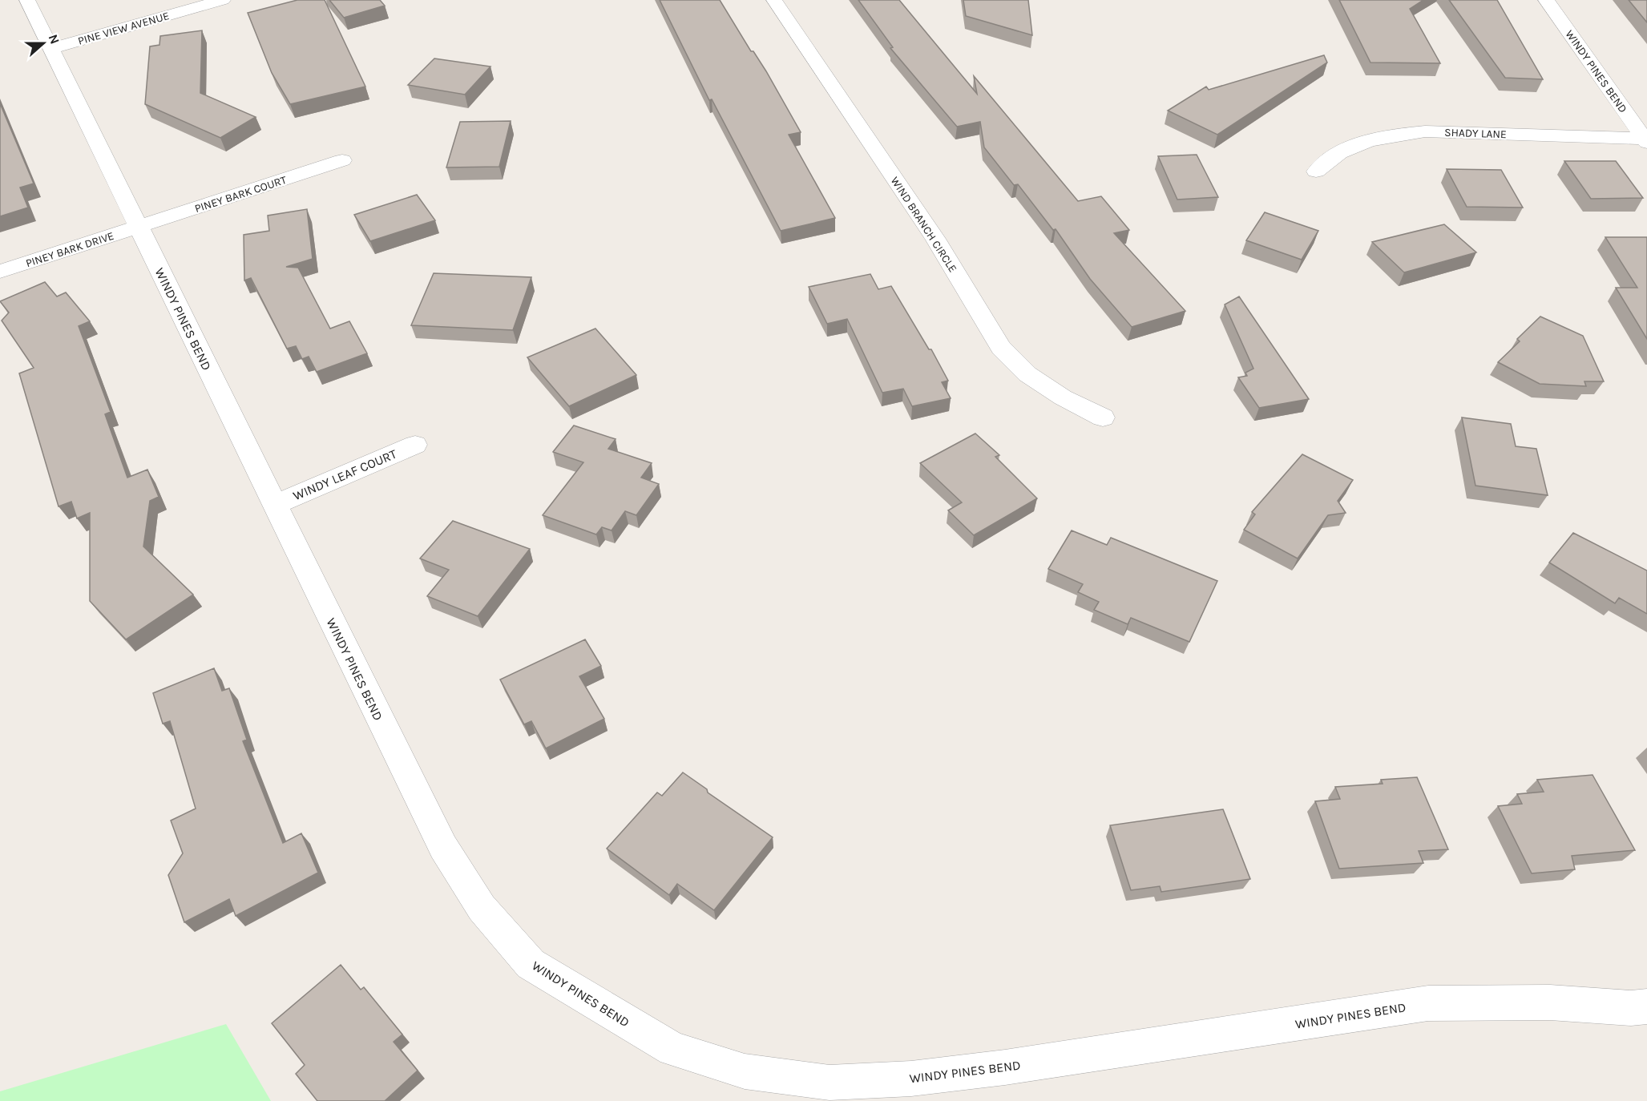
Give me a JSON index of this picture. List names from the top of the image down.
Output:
{
  "streets": {
    "street": [
      "PINE VIEW AVENUE",
      "WINDY PINES BEND",
      "SHADY LANE",
      "PINEY BARK COURT",
      "WIND BRANCH CIRCLE",
      "PINEY BARK DRIVE",
      "WINDY LEAF COURT"
    ]
  },
  "crossings": [
    ["PINE VIEW AVENUE", "WINDY PINES BEND"],
    ["WINDY PINES BEND", "SHADY LANE"],
    ["WINDY PINES BEND", "PINEY BARK COURT"],
    ["WINDY PINES BEND", "PINEY BARK DRIVE"],
    ["WINDY PINES BEND", "WINDY LEAF COURT"],
    ["PINEY BARK COURT", "PINEY BARK DRIVE"]
  ],
  "north": "right"
}
